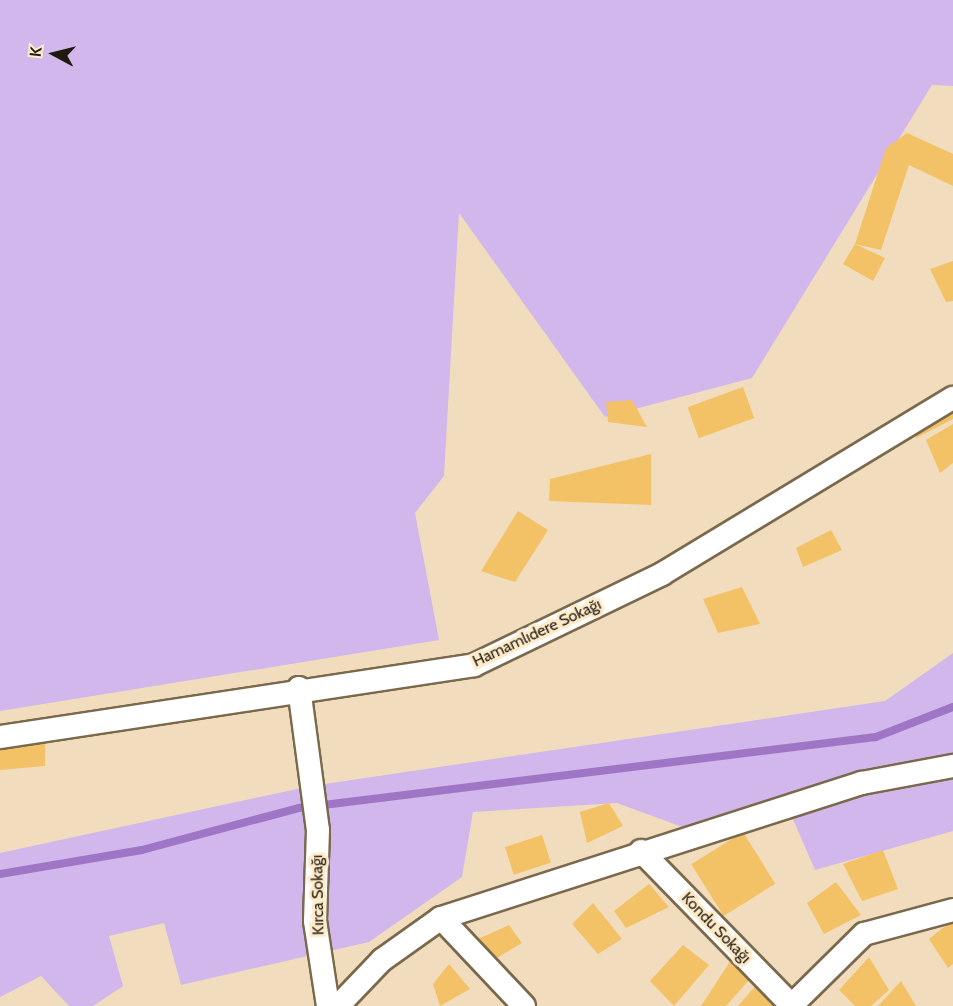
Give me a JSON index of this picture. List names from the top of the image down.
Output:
{
  "streets": {
    "street": ["Hamamlıdere Sokağı", "Kırca Sokağı", "Kondu Sokağı"]
  },
  "crossings": [
    ["Hamamlıdere Sokağı", "Kırca Sokağı"]
  ],
  "north": "left"
}
